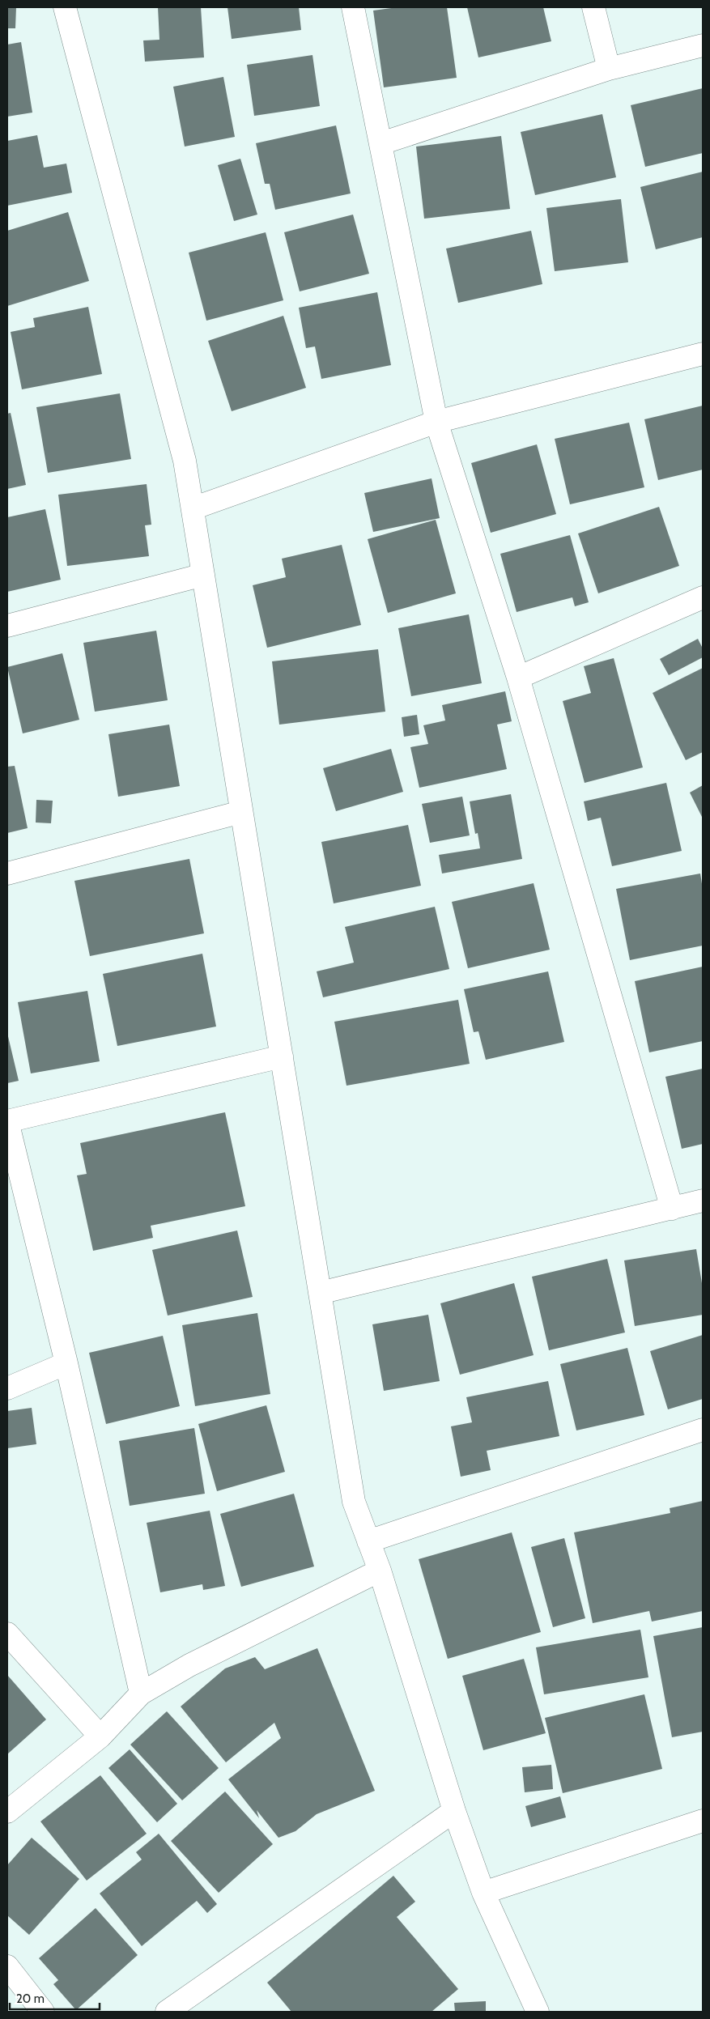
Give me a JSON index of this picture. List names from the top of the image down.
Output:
{
  "scale_bar": "20 m"
}
